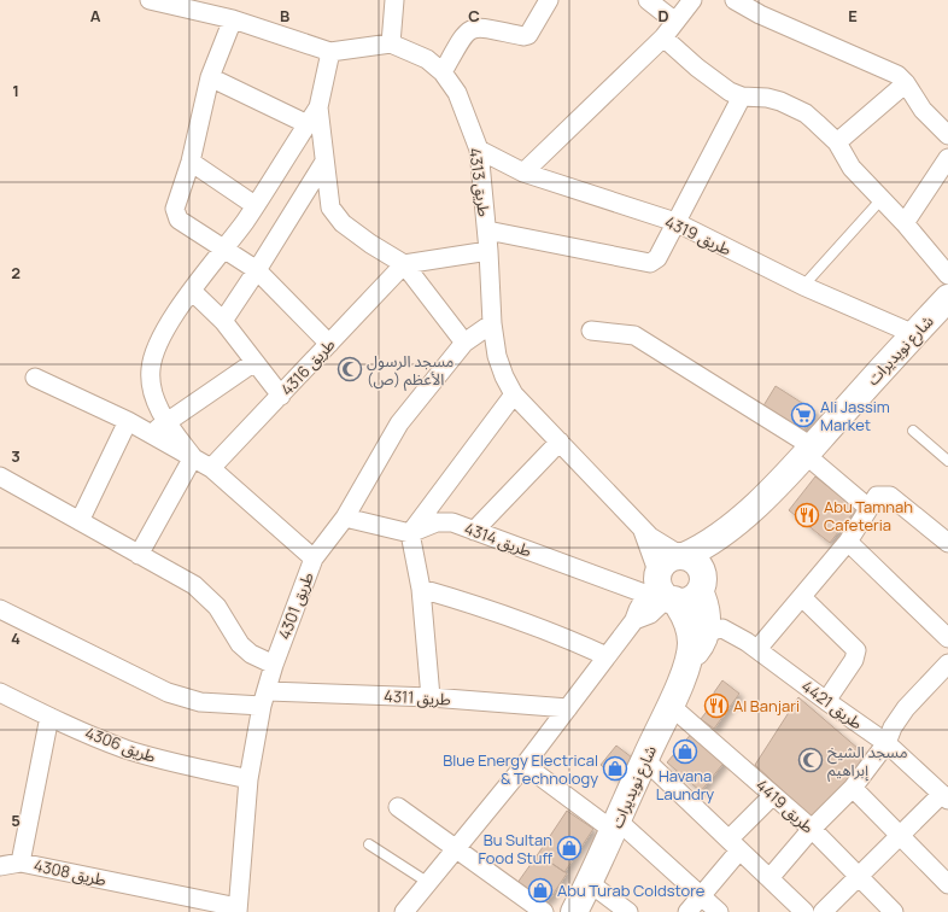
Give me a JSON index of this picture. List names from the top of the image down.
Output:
{
  "streets": {
    "street": [
      "طريق 4313",
      "طريق 4319",
      "شارع نويديرات",
      "طريق 4316",
      "طريق 4314",
      "طريق 4301",
      "طريق 4311",
      "طريق 4421",
      "طريق 4306",
      "طريق 4419",
      "طريق 4308"
    ]
  },
  "crossings": [
    ["طريق 4313", "طريق 4319"],
    ["طريق 4313", "شارع نويديرات"],
    ["طريق 4313", "طريق 4314"],
    ["طريق 4313", "طريق 4301"],
    ["طريق 4319", "شارع نويديرات"],
    ["شارع نويديرات", "طريق 4314"],
    ["شارع نويديرات", "طريق 4421"],
    ["شارع نويديرات", "طريق 4419"],
    ["طريق 4301", "طريق 4311"],
    ["طريق 4301", "طريق 4306"],
    ["طريق 4301", "طريق 4308"],
    ["طريق 4306", "طريق 4308"]
  ],
  "places": {
    "mosque": ["مسجد الرسول الأعظم (ص)", "مسجد الشيخ إبراهيم"],
    "supermarket": ["Ali Jassim Market"],
    "restaurant": ["Abu Tamnah Cafeteria", "Al Banjari"],
    "shop": [
      "Havana Laundry",
      "Blue Energy Electrical & Technology",
      "Bu Sultan Food Stuff",
      "Abu Turab Coldstore"
    ]
  },
  "grid": {
    "columns": [
      "A",
      "B",
      "C",
      "D",
      "E"
    ],
    "rows": [
      "1",
      "2",
      "3",
      "4",
      "5"
    ]
  }
}
